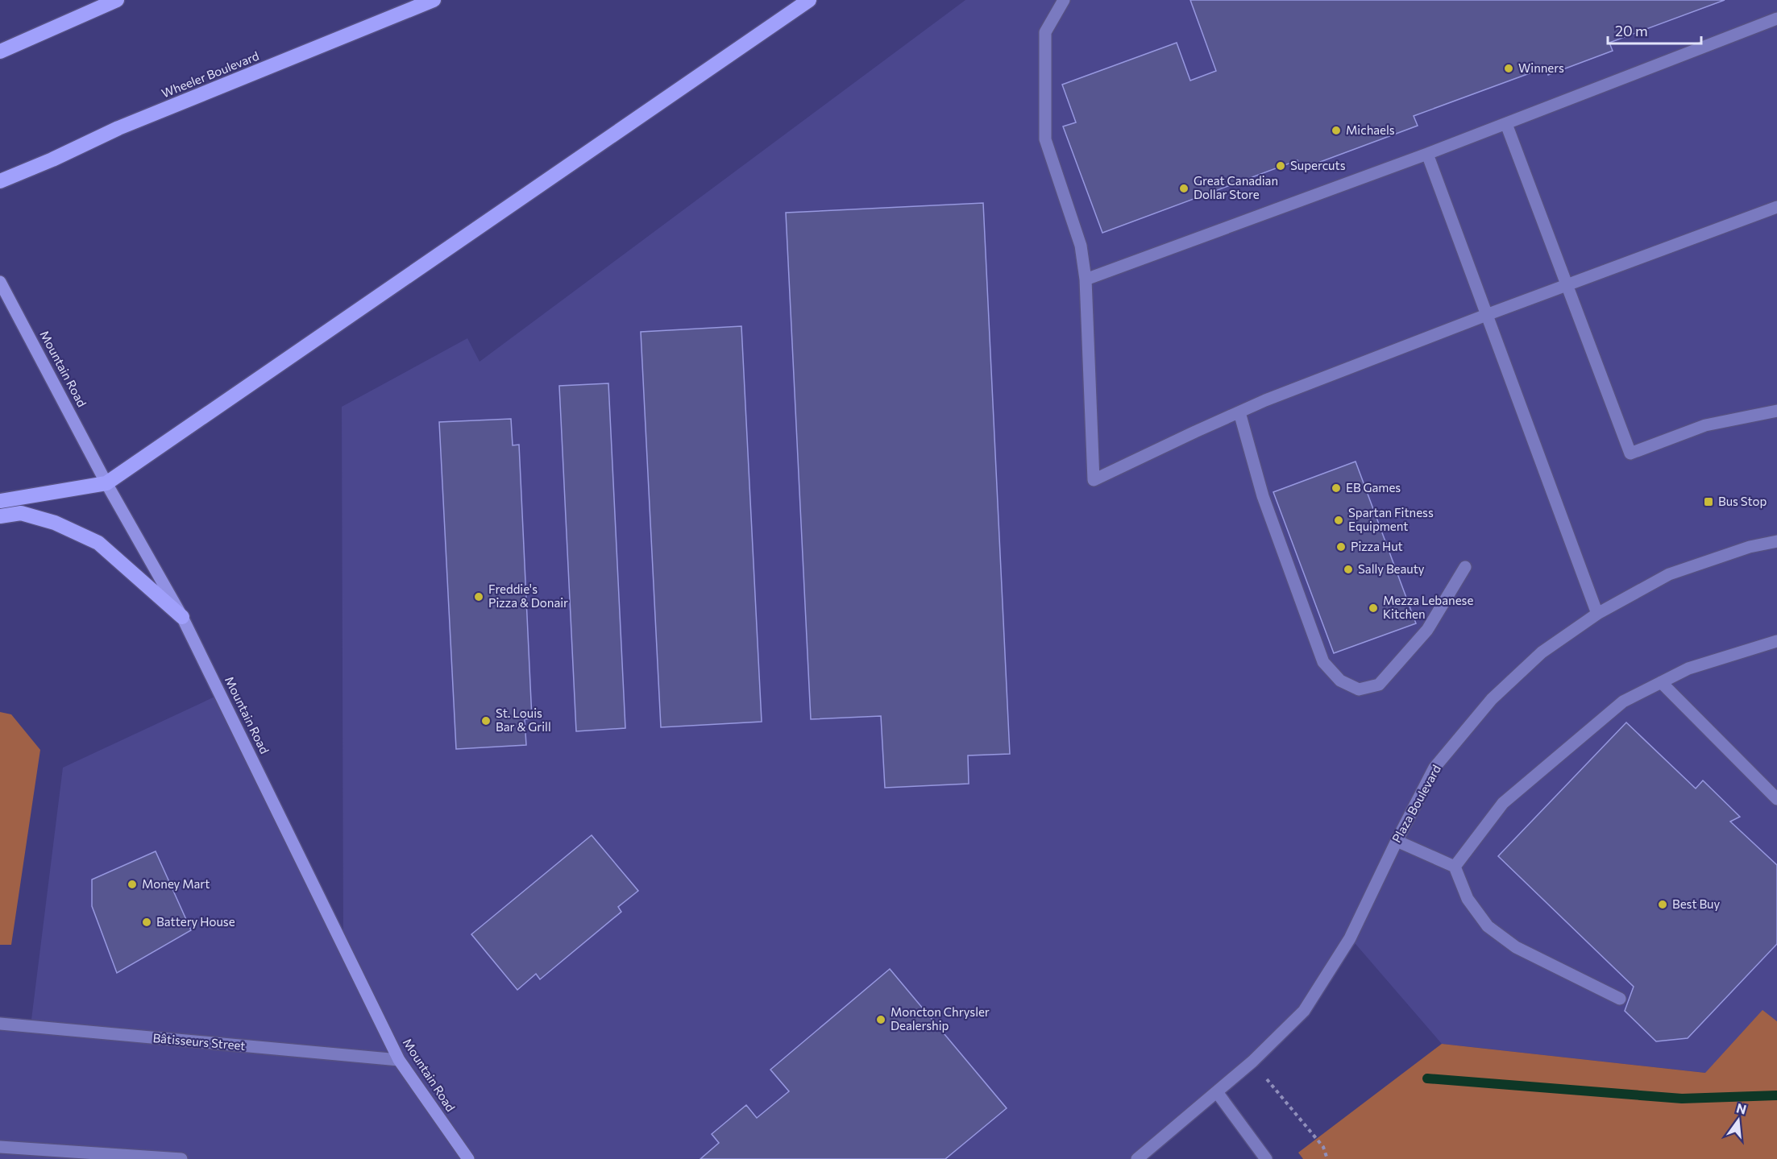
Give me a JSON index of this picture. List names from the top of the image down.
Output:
{
  "streets": {
    "highway": ["Wheeler Boulevard"],
    "main road": ["Mountain Road"],
    "street": ["Plaza Boulevard", "Bâtisseurs Street"]
  },
  "crossings": [
    ["Mountain Road", "Bâtisseurs Street"]
  ],
  "places": {
    "other": [
      "Winners",
      "Michaels",
      "Supercuts",
      "Great Canadian Dollar Store",
      "EB Games",
      "Spartan Fitness Equipment",
      "Pizza Hut",
      "Sally Beauty",
      "Freddie's Pizza & Donair",
      "Mezza Lebanese Kitchen",
      "St. Louis Bar & Grill",
      "Money Mart",
      "Best Buy",
      "Battery House",
      "Moncton Chrysler Dealership"
    ],
    "transit": ["Bus Stop"]
  },
  "scale_bar": "20 m",
  "north": "top"
}
